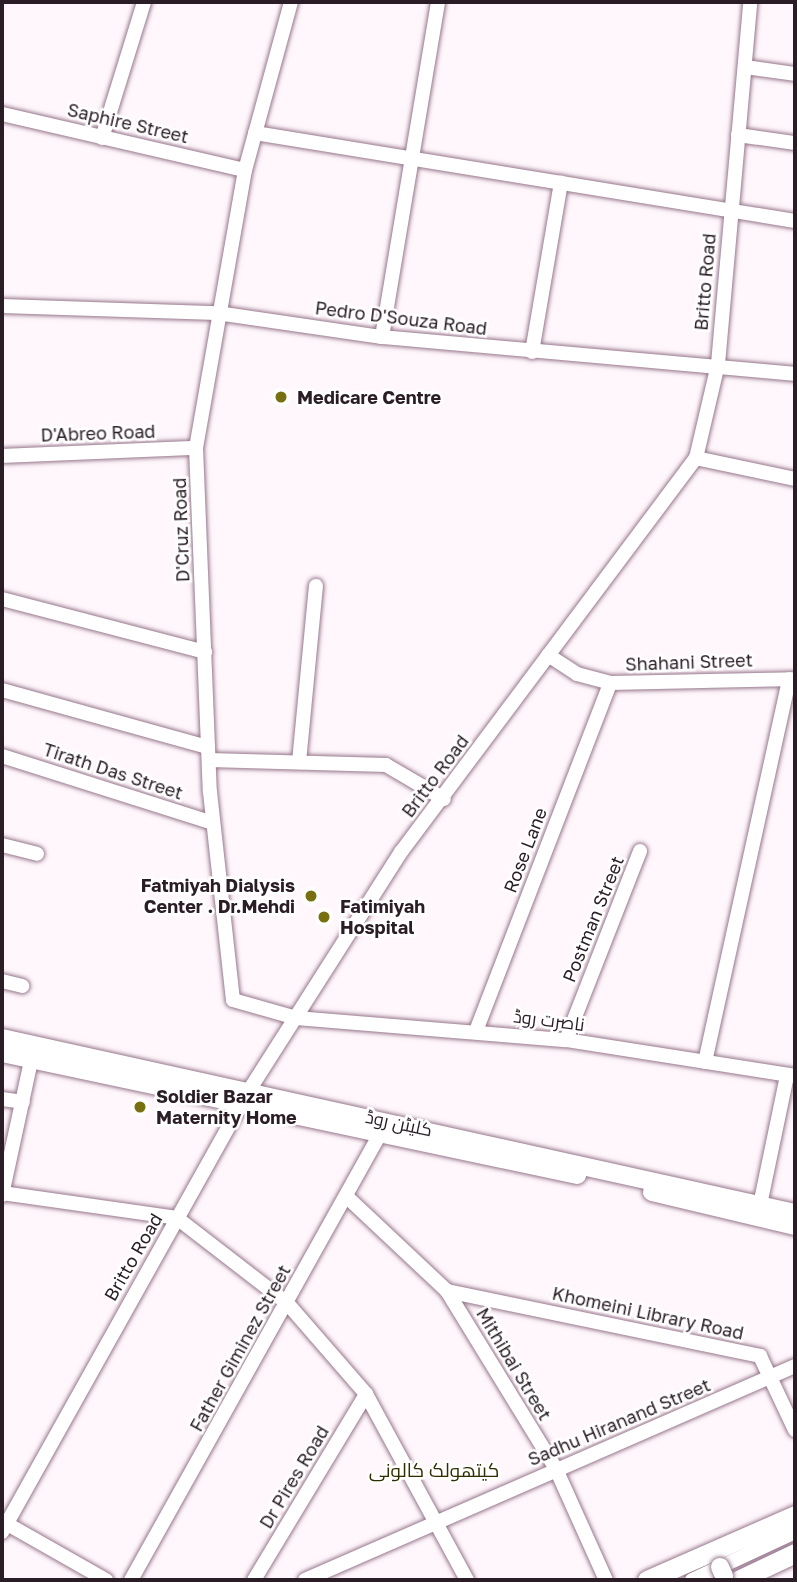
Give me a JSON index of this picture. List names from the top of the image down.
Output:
{
  "streets": {
    "main road": ["کلیٹن روڈ"],
    "street": [
      "Saphire Street",
      "Britto Road",
      "Pedro D'Souza Road",
      "D'Abreo Road",
      "D'Cruz Road",
      "Shahani Street",
      "Tirath Das Street",
      "Rose Lane",
      "Postman Street",
      "ناصرت روڈ",
      "Khomeini Library Road",
      "Father Giminez Street",
      "Mithibai Street",
      "Sadhu Hiranand Street",
      "Dr Pires Road"
    ]
  },
  "crossings": [
    ["Saphire Street", "D'Cruz Road"],
    ["Britto Road", "Pedro D'Souza Road"],
    ["Britto Road", "D'Cruz Road"],
    ["Britto Road", "Shahani Street"],
    ["Britto Road", "ناصرت روڈ"],
    ["Britto Road", "کلیٹن روڈ"],
    ["Pedro D'Souza Road", "D'Cruz Road"],
    ["D'Abreo Road", "D'Cruz Road"],
    ["D'Cruz Road", "Tirath Das Street"],
    ["D'Cruz Road", "ناصرت روڈ"],
    ["Shahani Street", "Rose Lane"],
    ["Rose Lane", "ناصرت روڈ"],
    ["Postman Street", "ناصرت روڈ"],
    ["کلیٹن روڈ", "Father Giminez Street"],
    ["Khomeini Library Road", "Mithibai Street"],
    ["Khomeini Library Road", "Sadhu Hiranand Street"],
    ["Father Giminez Street", "Mithibai Street"],
    ["Mithibai Street", "Sadhu Hiranand Street"]
  ],
  "districts": ["کیتھولک کالونی"],
  "places": [
    "Medicare Centre",
    "Fatmiyah Dialysis Center . Dr.Mehdi",
    "Fatimiyah Hospital",
    "Soldier Bazar Maternity Home"
  ]
}
